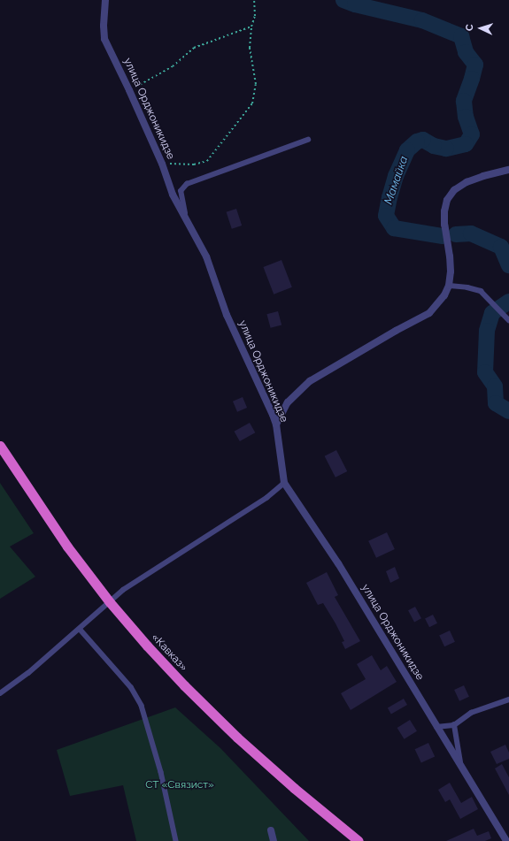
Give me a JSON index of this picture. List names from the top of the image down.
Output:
{
  "streets": {
    "highway": ["«Кавказ»"],
    "street": ["улица Орджоникидзе"]
  },
  "water": ["Мамайка"],
  "parks": ["СТ «Связист»"],
  "north": "left"
}
